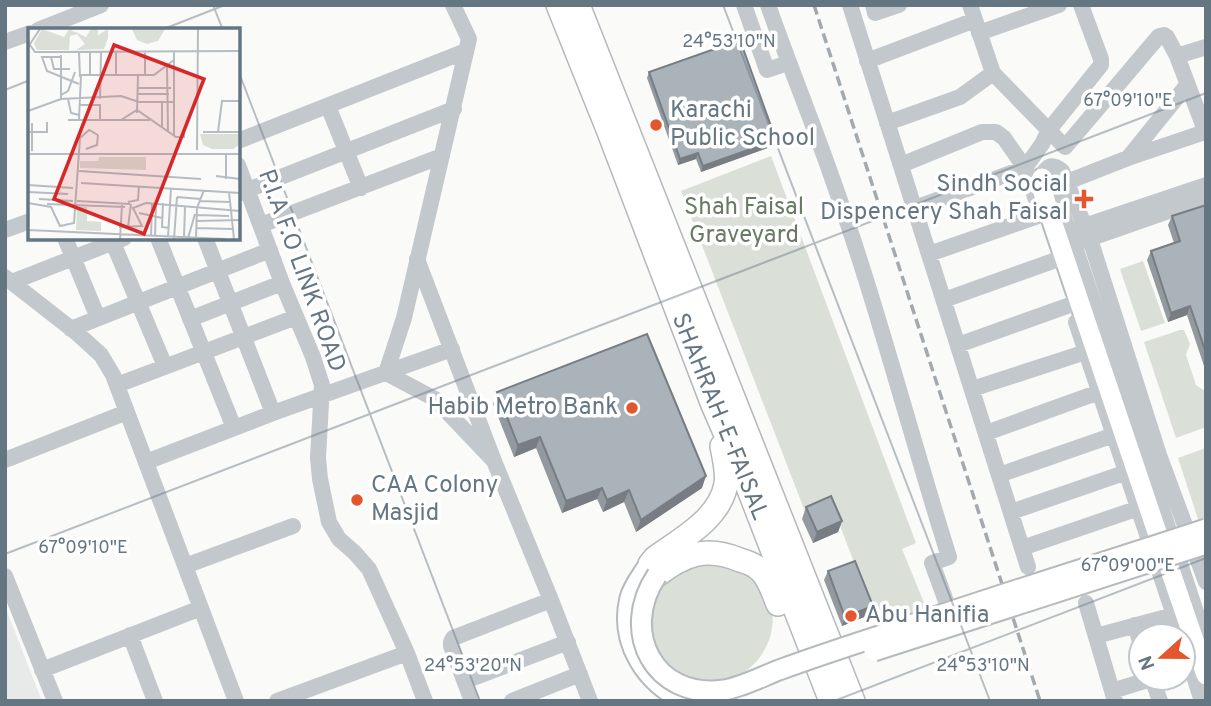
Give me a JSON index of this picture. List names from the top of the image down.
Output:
{
  "streets": {
    "highway": ["SHAHRAH-E-FAISAL"],
    "street": ["P.I.A F.O LINK ROAD"]
  },
  "parks": ["Shah Faisal Graveyard"],
  "places": {
    "other": [
      "Karachi Public School",
      "Habib Metro Bank",
      "CAA Colony Masjid",
      "Abu Hanifia"
    ],
    "health": ["Sindh Social Dispencery Shah Faisal"]
  },
  "north": "left",
  "coordinates": [
    "24°53'10\"N",
    "67°09'10\"E",
    "67°09'00\"E",
    "24°53'20\"N"
  ]
}
